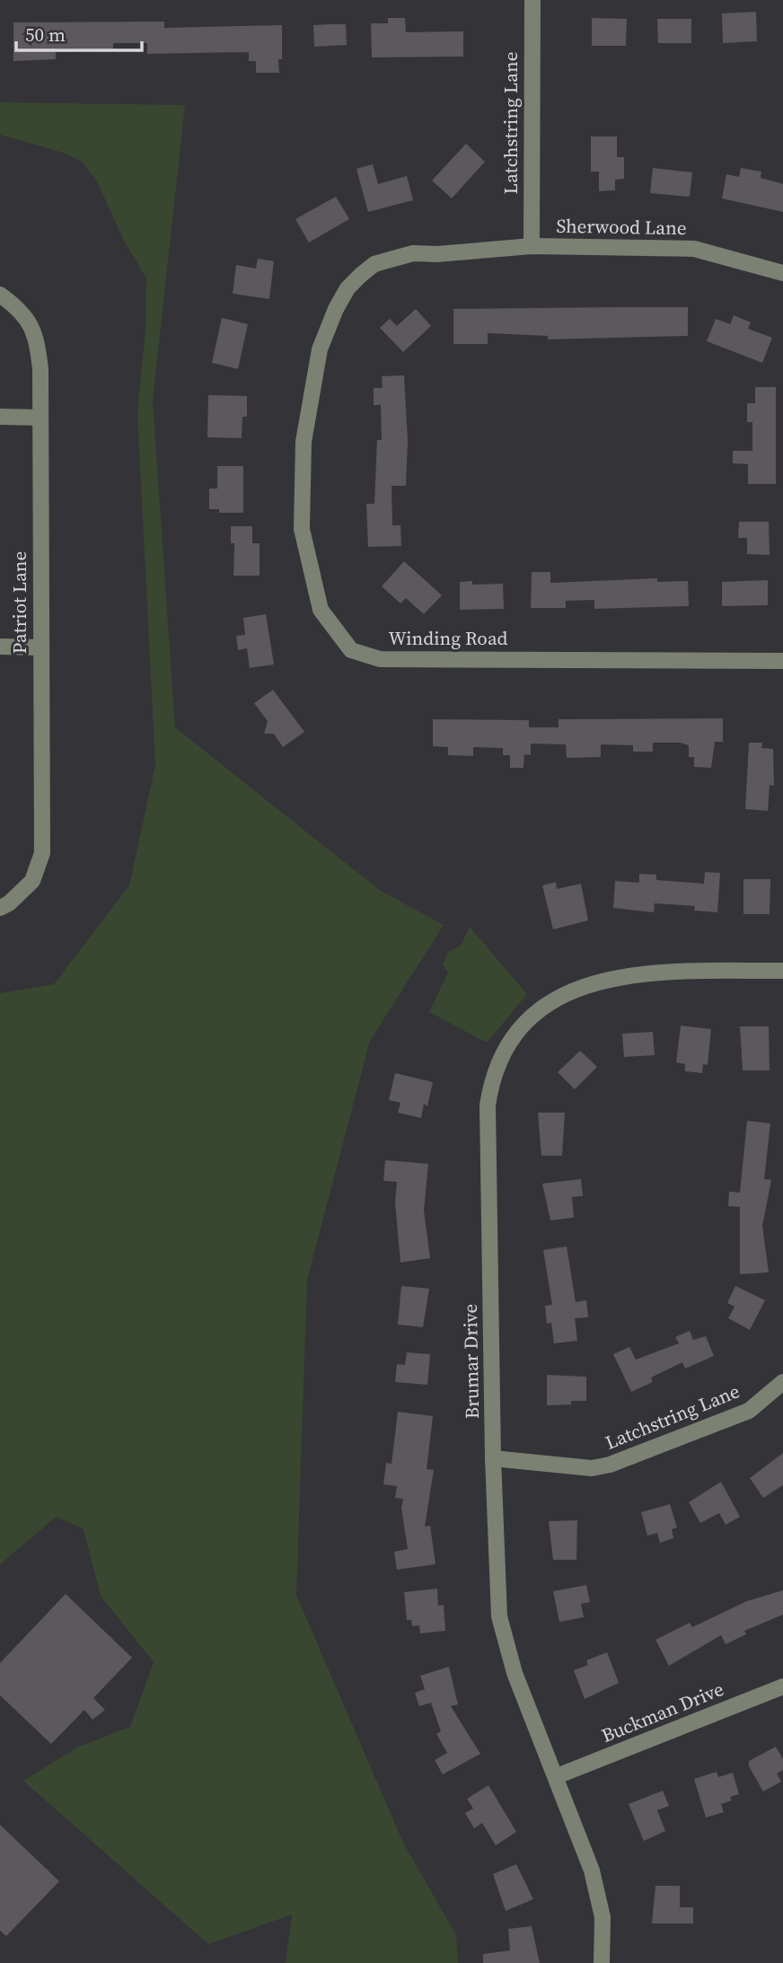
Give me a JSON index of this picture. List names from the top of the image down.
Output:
{
  "streets": {
    "street": [
      "Latchstring Lane",
      "Sherwood Lane",
      "Patriot Lane",
      "Winding Road",
      "Brumar Drive",
      "Buckman Drive"
    ]
  },
  "crossings": [
    ["Latchstring Lane", "Sherwood Lane"],
    ["Latchstring Lane", "Winding Road"],
    ["Latchstring Lane", "Brumar Drive"],
    ["Sherwood Lane", "Winding Road"],
    ["Brumar Drive", "Buckman Drive"]
  ],
  "scale_bar": "50 m"
}
